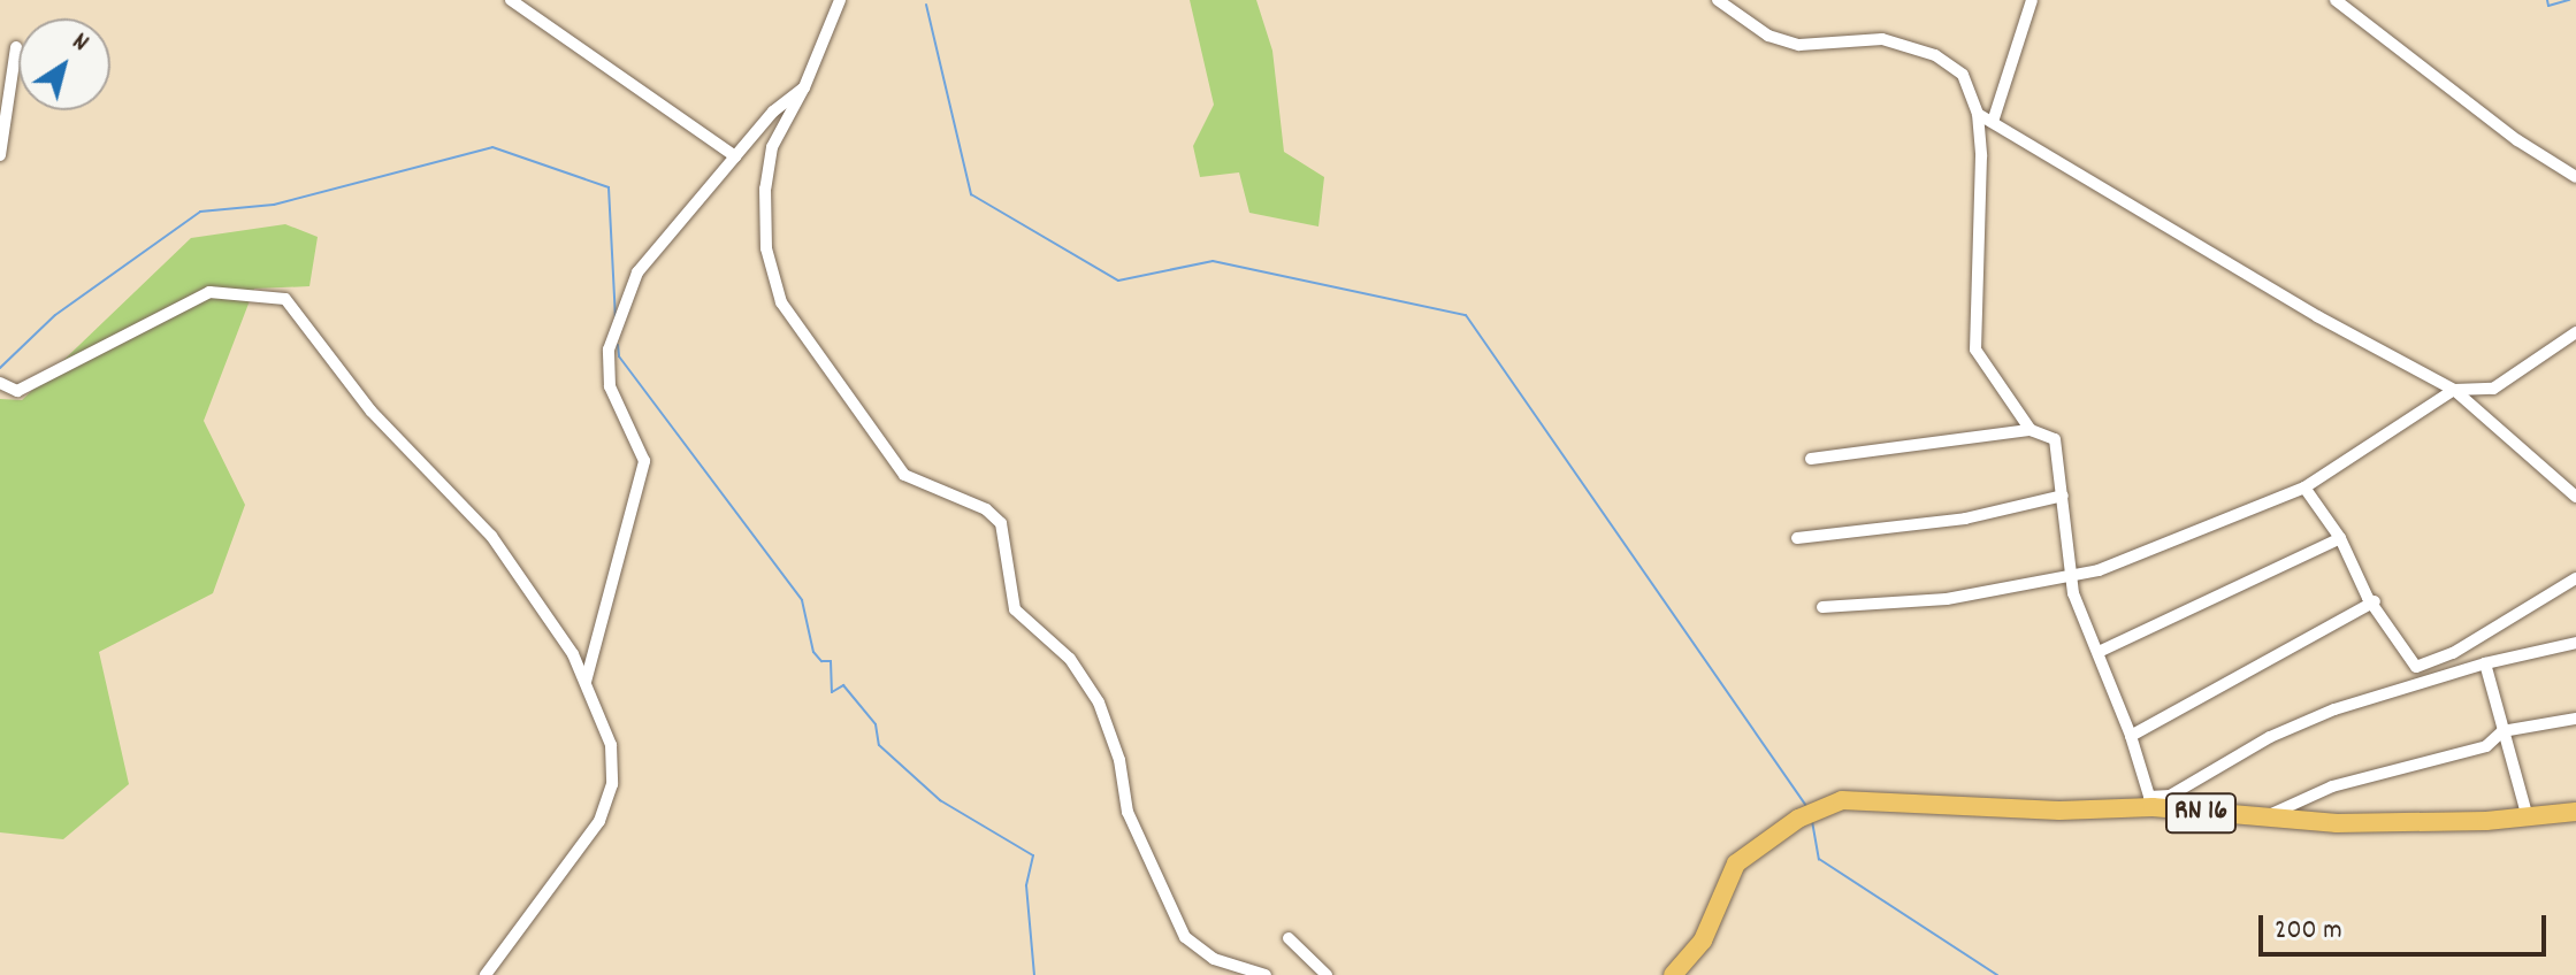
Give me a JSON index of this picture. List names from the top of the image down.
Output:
{
  "streets": {
    "main road": ["RN 16"]
  },
  "scale_bar": "200 m",
  "north": "top right"
}
